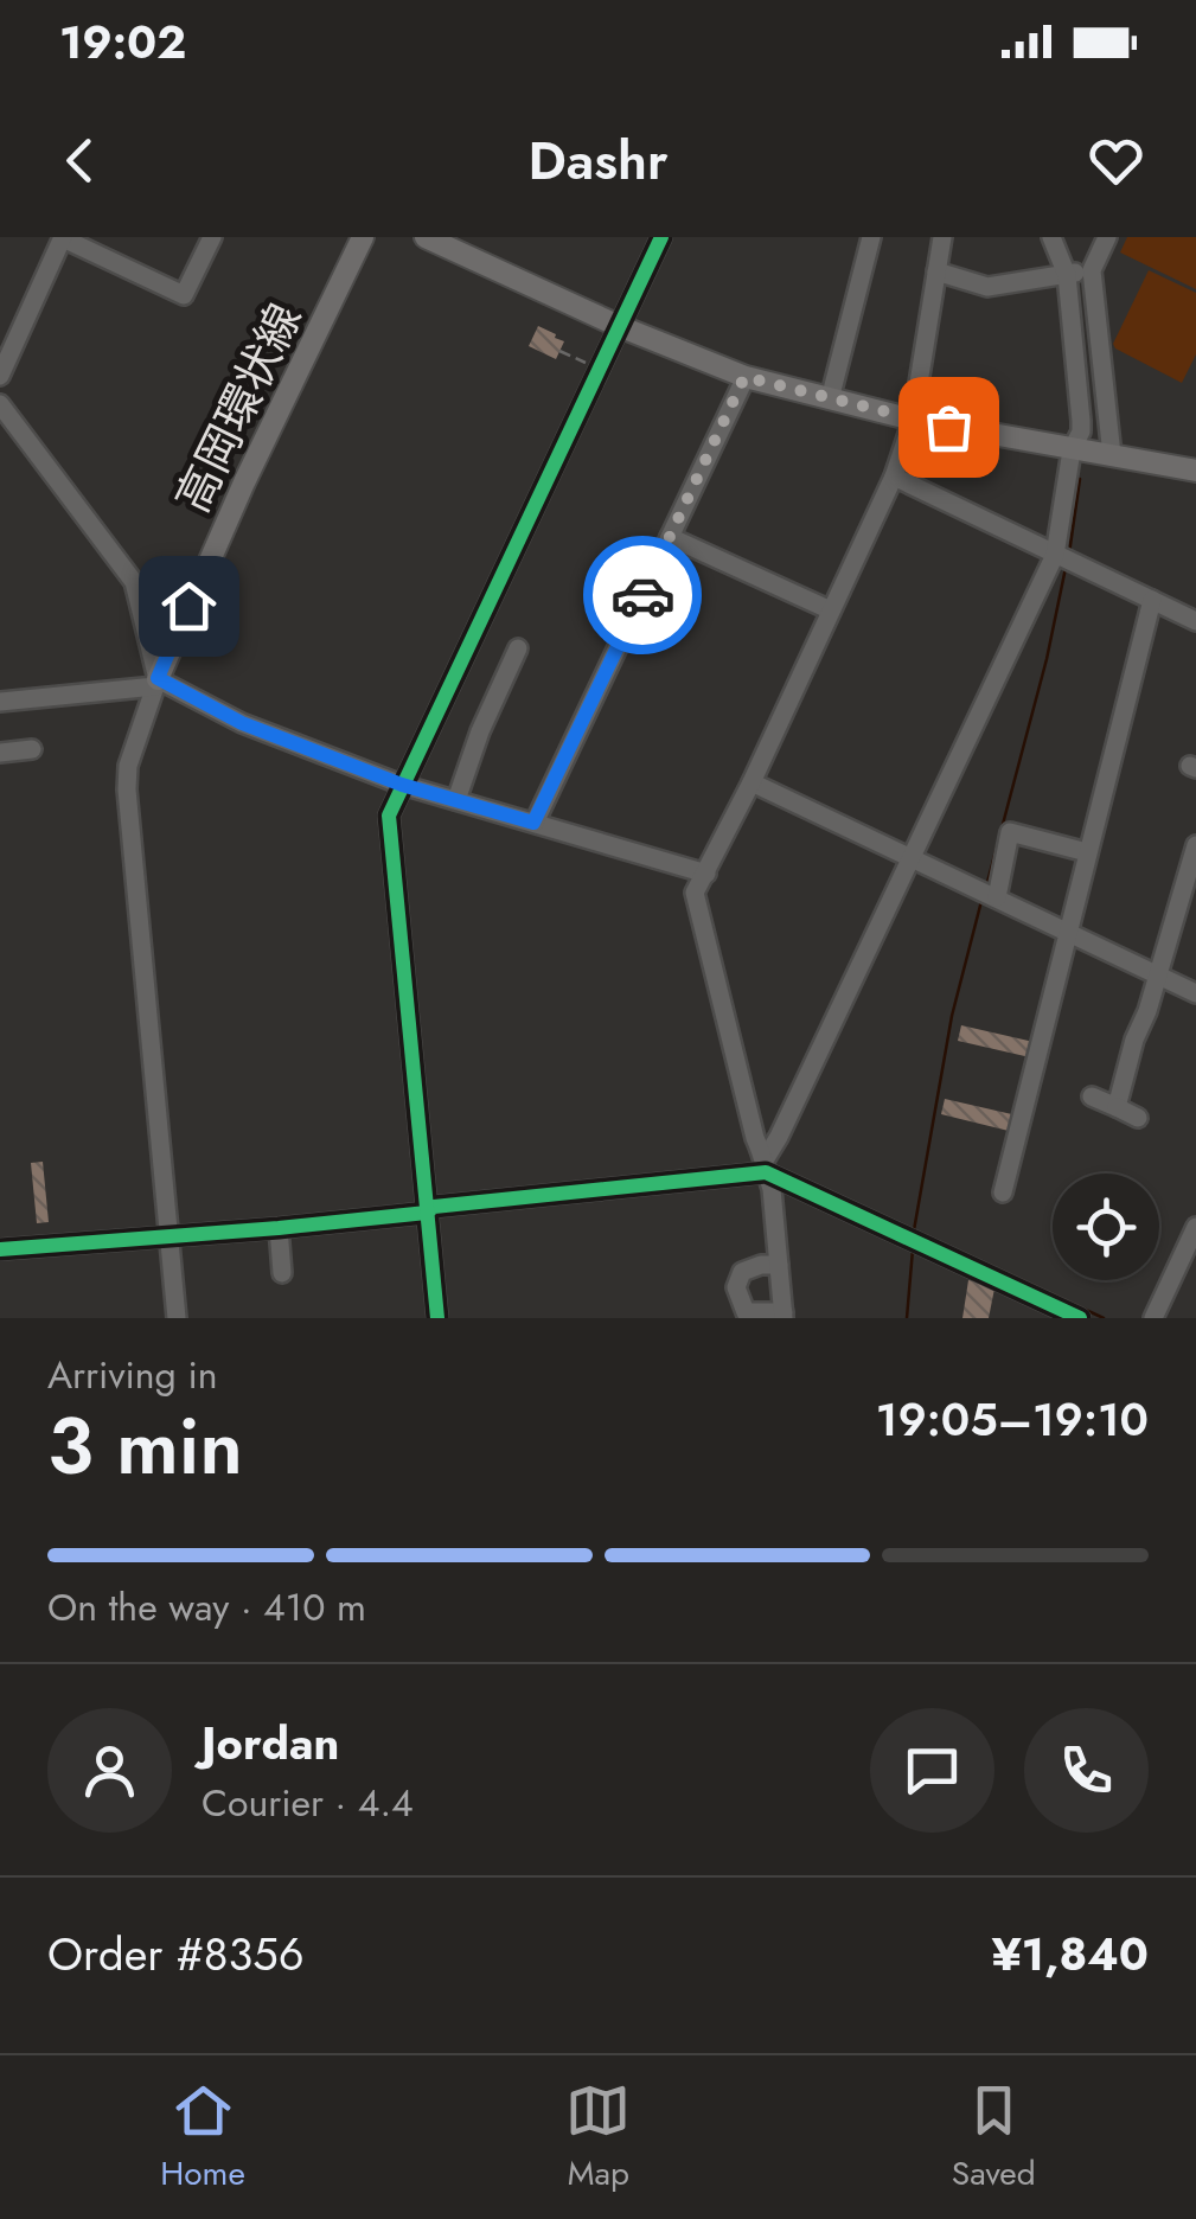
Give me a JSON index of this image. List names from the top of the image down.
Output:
{
  "streets": {
    "main road": ["高岡環状線"]
  },
  "page": {
    "status": "19:02",
    "header": "Dashr",
    "heading": ["3 min", "Arriving in", "19:05–19:10"],
    "panel": [
      "Jordan",
      "Courier · 4.4",
      "Order #8356",
      "¥1,840"
    ],
    "bar": "On the way · 410 m",
    "tabs": ["Home", "Map", "Saved"]
  }
}
